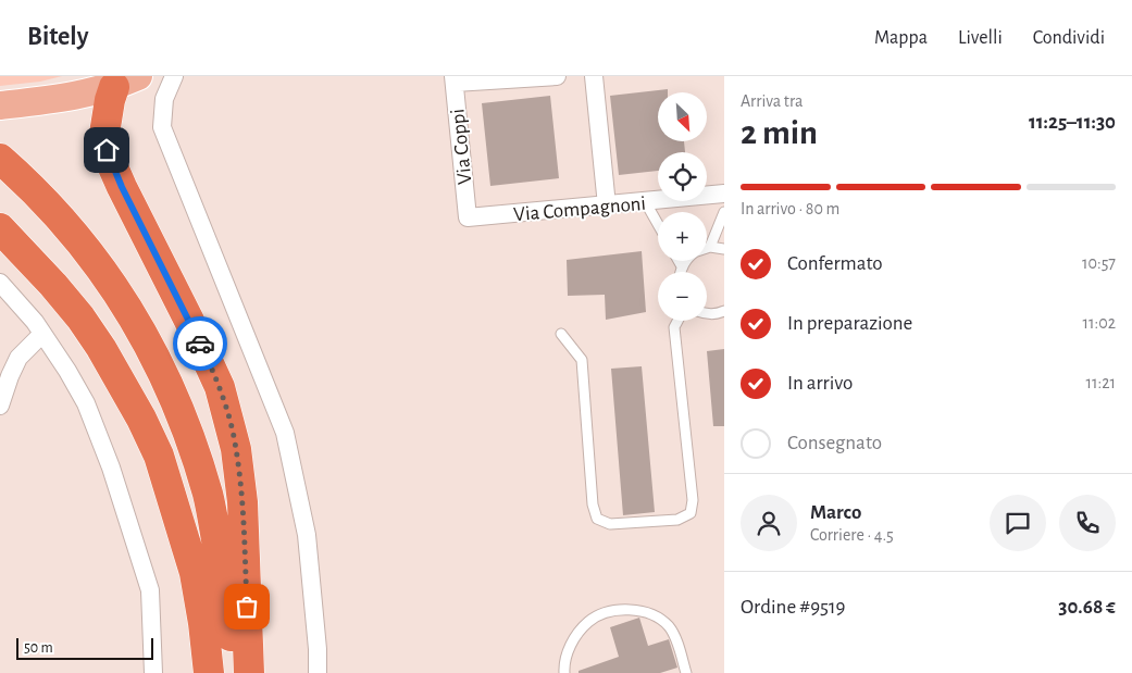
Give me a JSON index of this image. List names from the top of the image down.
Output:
{
  "streets": {
    "street": ["Via Coppi", "Via Compagnoni"]
  },
  "crossings": [
    ["Via Coppi", "Via Compagnoni"]
  ],
  "scale_bar": "50 m",
  "north": "bottom right",
  "page": {
    "header": "Bitely",
    "nav": ["Mappa", "Livelli", "Condividi"],
    "heading": ["2 min", "Arriva tra", "11:25–11:30"],
    "panel": [
      "Marco",
      "Corriere · 4.5",
      "Ordine #9519",
      "30.68 €"
    ],
    "map_buttons": ["+", "−"],
    "bar": "In arrivo · 80 m",
    "list": [
      ["Confermato", "10:57"],
      ["In preparazione", "11:02"],
      ["In arrivo", "11:21"],
      "Consegnato"
    ],
    "scale": "50 m"
  }
}
